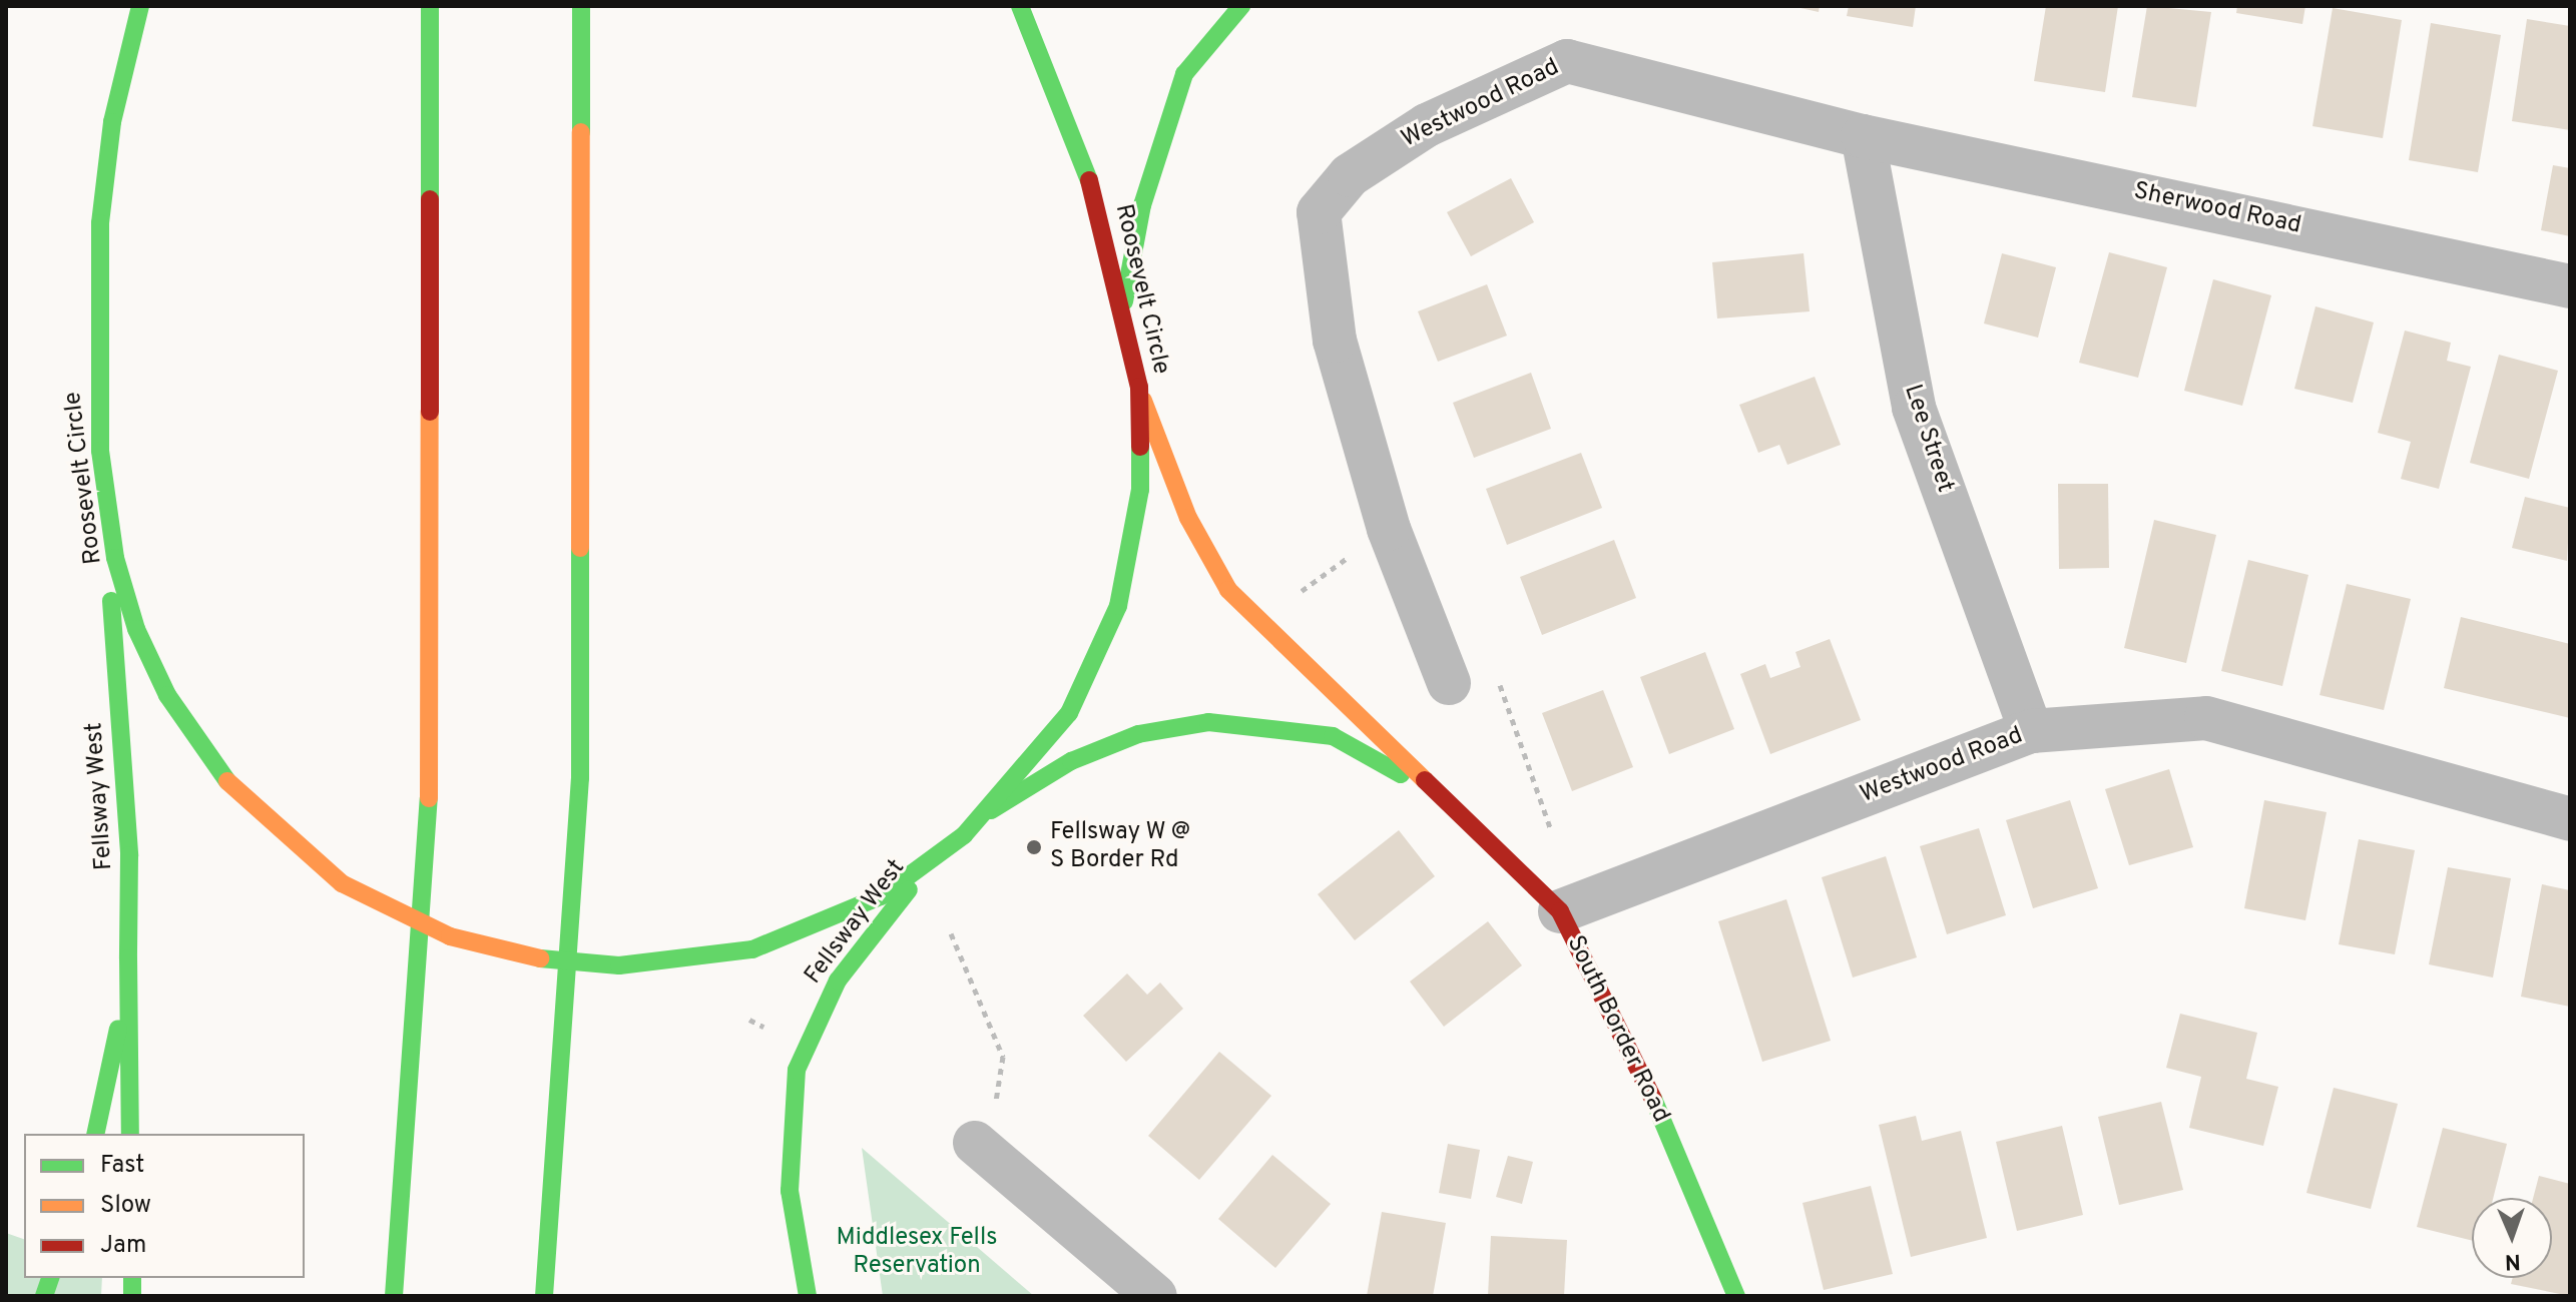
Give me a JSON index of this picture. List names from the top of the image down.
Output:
{
  "streets": {
    "main road": ["Roosevelt Circle", "Fellsway West", "South Border Road"],
    "street": ["Westwood Road", "Sherwood Road", "Lee Street"]
  },
  "crossings": [
    ["Westwood Road", "Sherwood Road"],
    ["Westwood Road", "Lee Street"],
    ["Westwood Road", "South Border Road"],
    ["Sherwood Road", "Lee Street"],
    ["Roosevelt Circle", "Fellsway West"],
    ["Roosevelt Circle", "South Border Road"]
  ],
  "parks": ["Middlesex Fells Reservation"],
  "places": ["Fellsway W @ S Border Rd"],
  "legend": ["Fast", "Slow", "Jam"],
  "north": "bottom"
}
